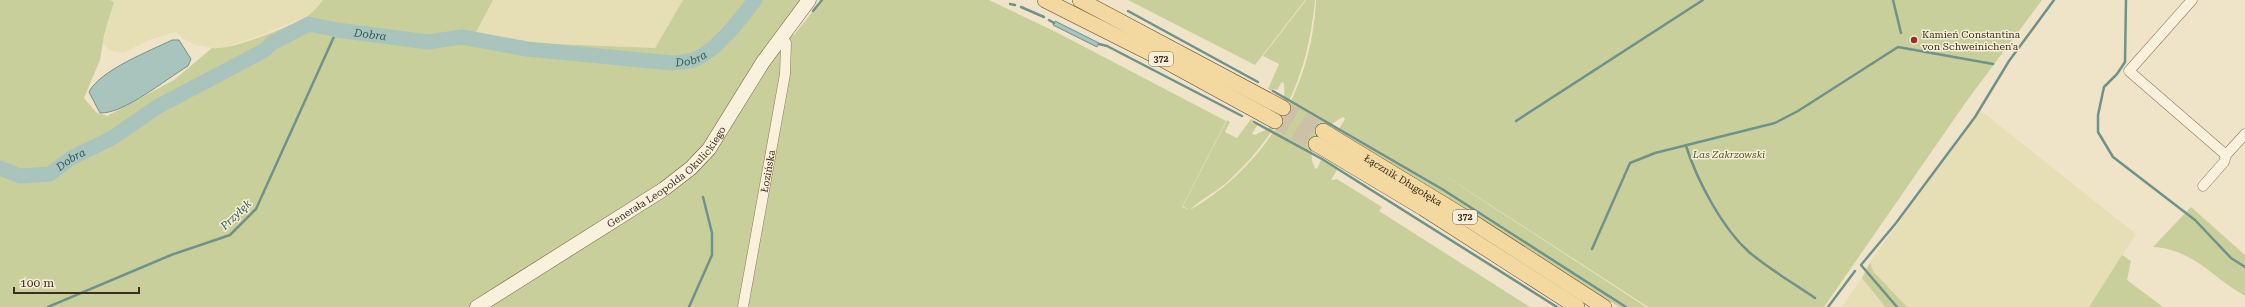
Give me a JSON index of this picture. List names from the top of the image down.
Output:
{
  "streets": {
    "main road": ["372", "Łącznik Długołęka"],
    "street": ["Łozińska", "Generała Leopolda Okulickiego"]
  },
  "crossings": [
    ["Łozińska", "Generała Leopolda Okulickiego"]
  ],
  "water": ["Dobra", "Przyłęk"],
  "parks": ["Las Zakrzowski"],
  "places": ["Kamień Constantina von Schweinichen'a"],
  "scale_bar": "100 m"
}
